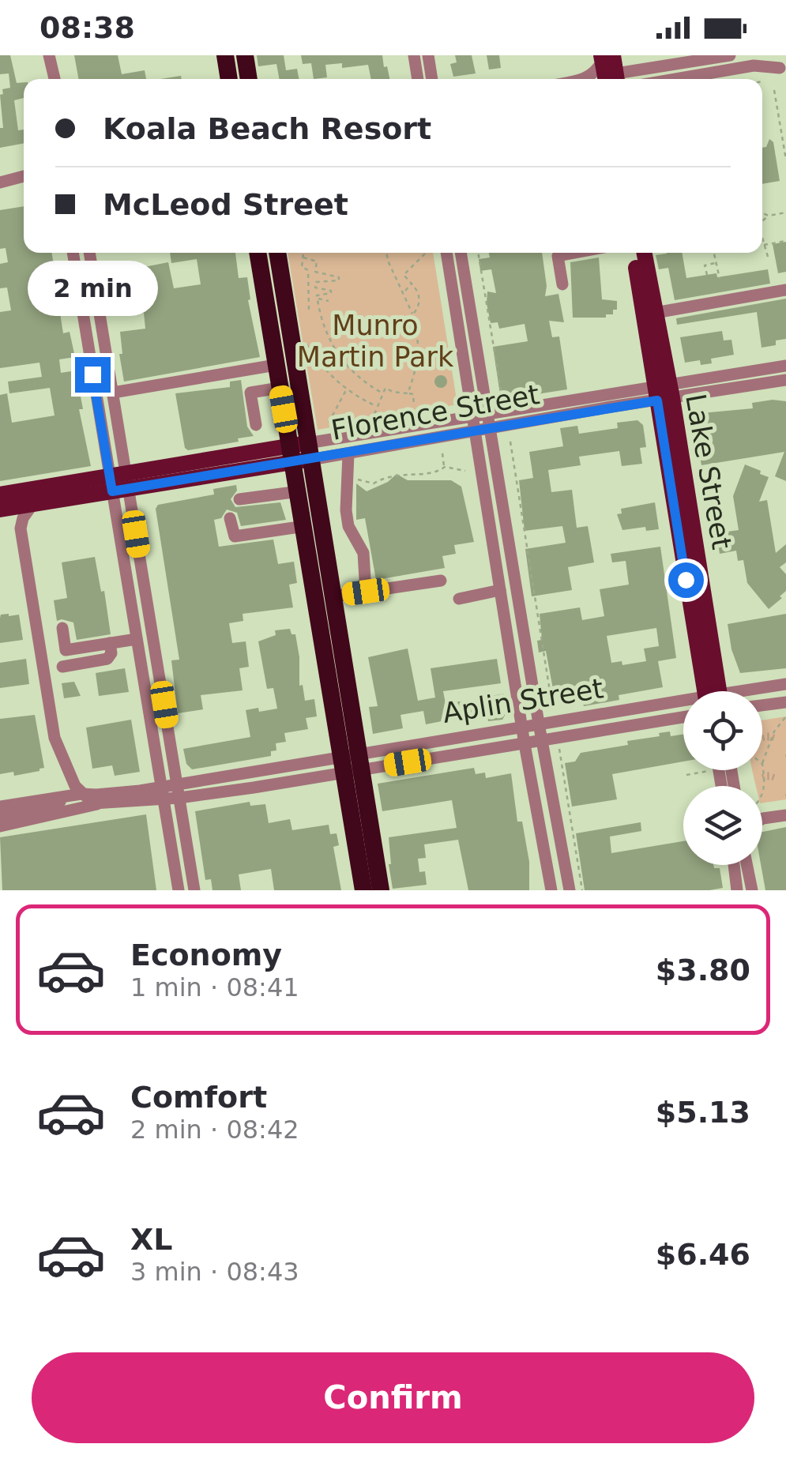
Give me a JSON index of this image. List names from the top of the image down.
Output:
{
  "streets": {
    "main road": ["Florence Street", "Lake Street"],
    "street": ["Aplin Street"]
  },
  "crossings": [
    ["Florence Street", "Lake Street"]
  ],
  "parks": ["Munro Martin Park"],
  "page": {
    "status": "08:38",
    "banner": ["Koala Beach Resort", "McLeod Street"],
    "bubble": "2 min",
    "list": [
      {
        "name": "Economy",
        "note": "1 min · 08:41",
        "value": "$3.80"
      },
      {
        "name": "Comfort",
        "note": "2 min · 08:42",
        "value": "$5.13"
      },
      {
        "name": "XL",
        "note": "3 min · 08:43",
        "value": "$6.46"
      }
    ],
    "buttons": "Confirm"
  }
}
